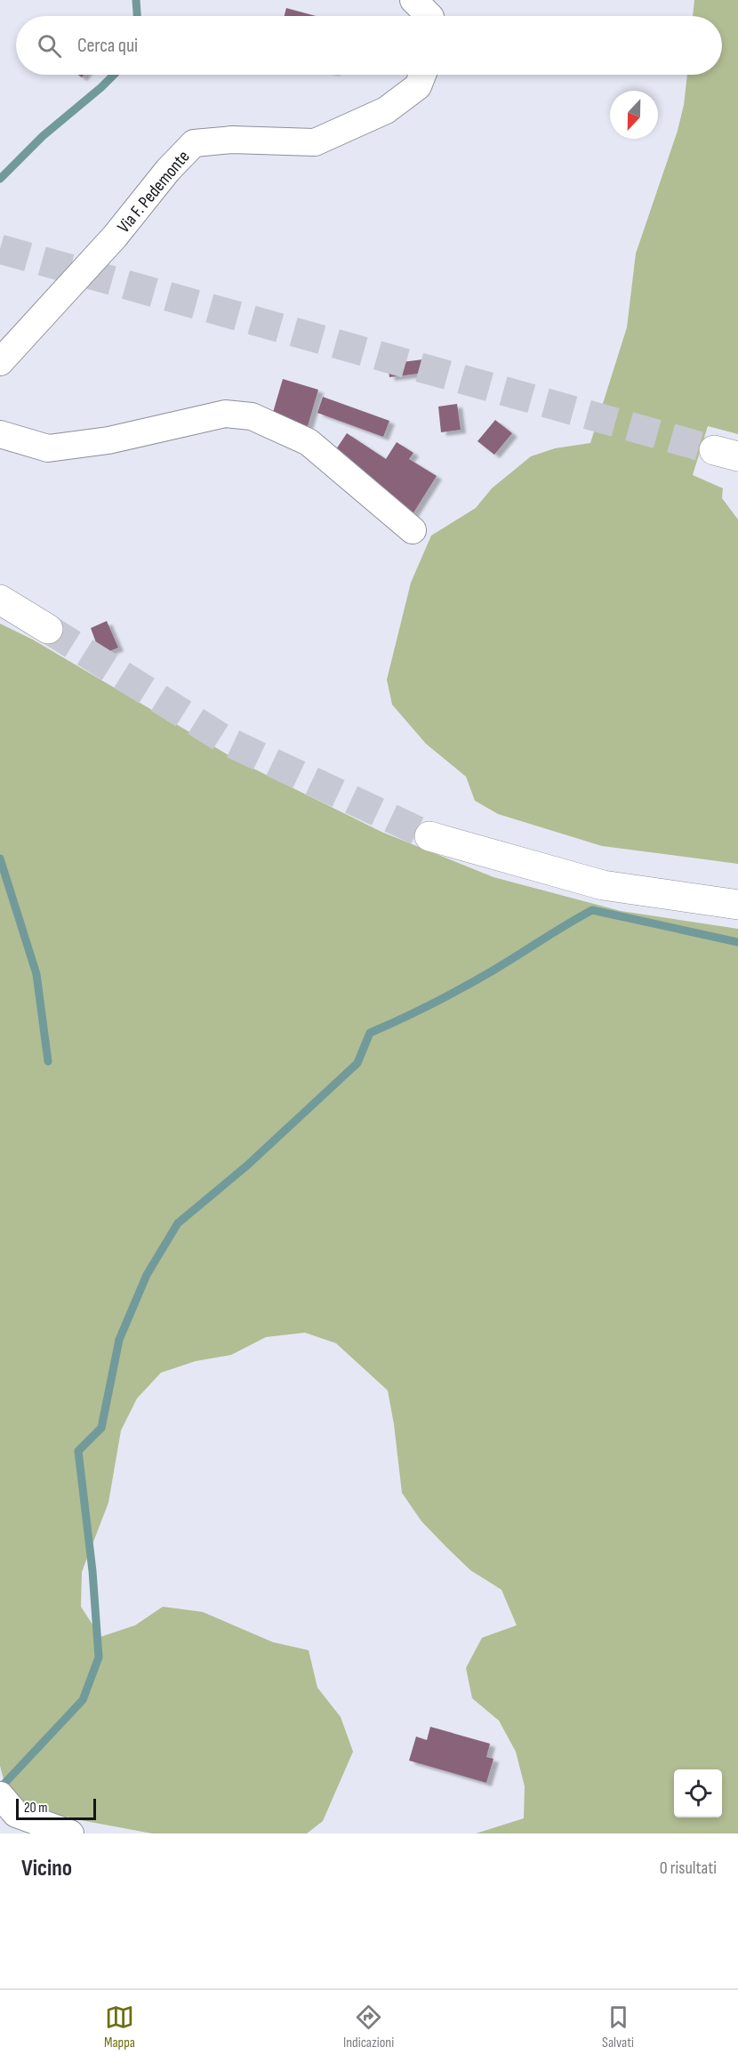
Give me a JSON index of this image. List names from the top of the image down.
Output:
{
  "streets": {
    "street": ["Via F. Pedemonte"]
  },
  "scale_bar": "20 m",
  "north": "bottom",
  "page": {
    "search": "Cerca qui",
    "scale": "20 m",
    "heading": ["Vicino", "0 risultati"],
    "nav": ["Mappa", "Indicazioni", "Salvati"]
  }
}
